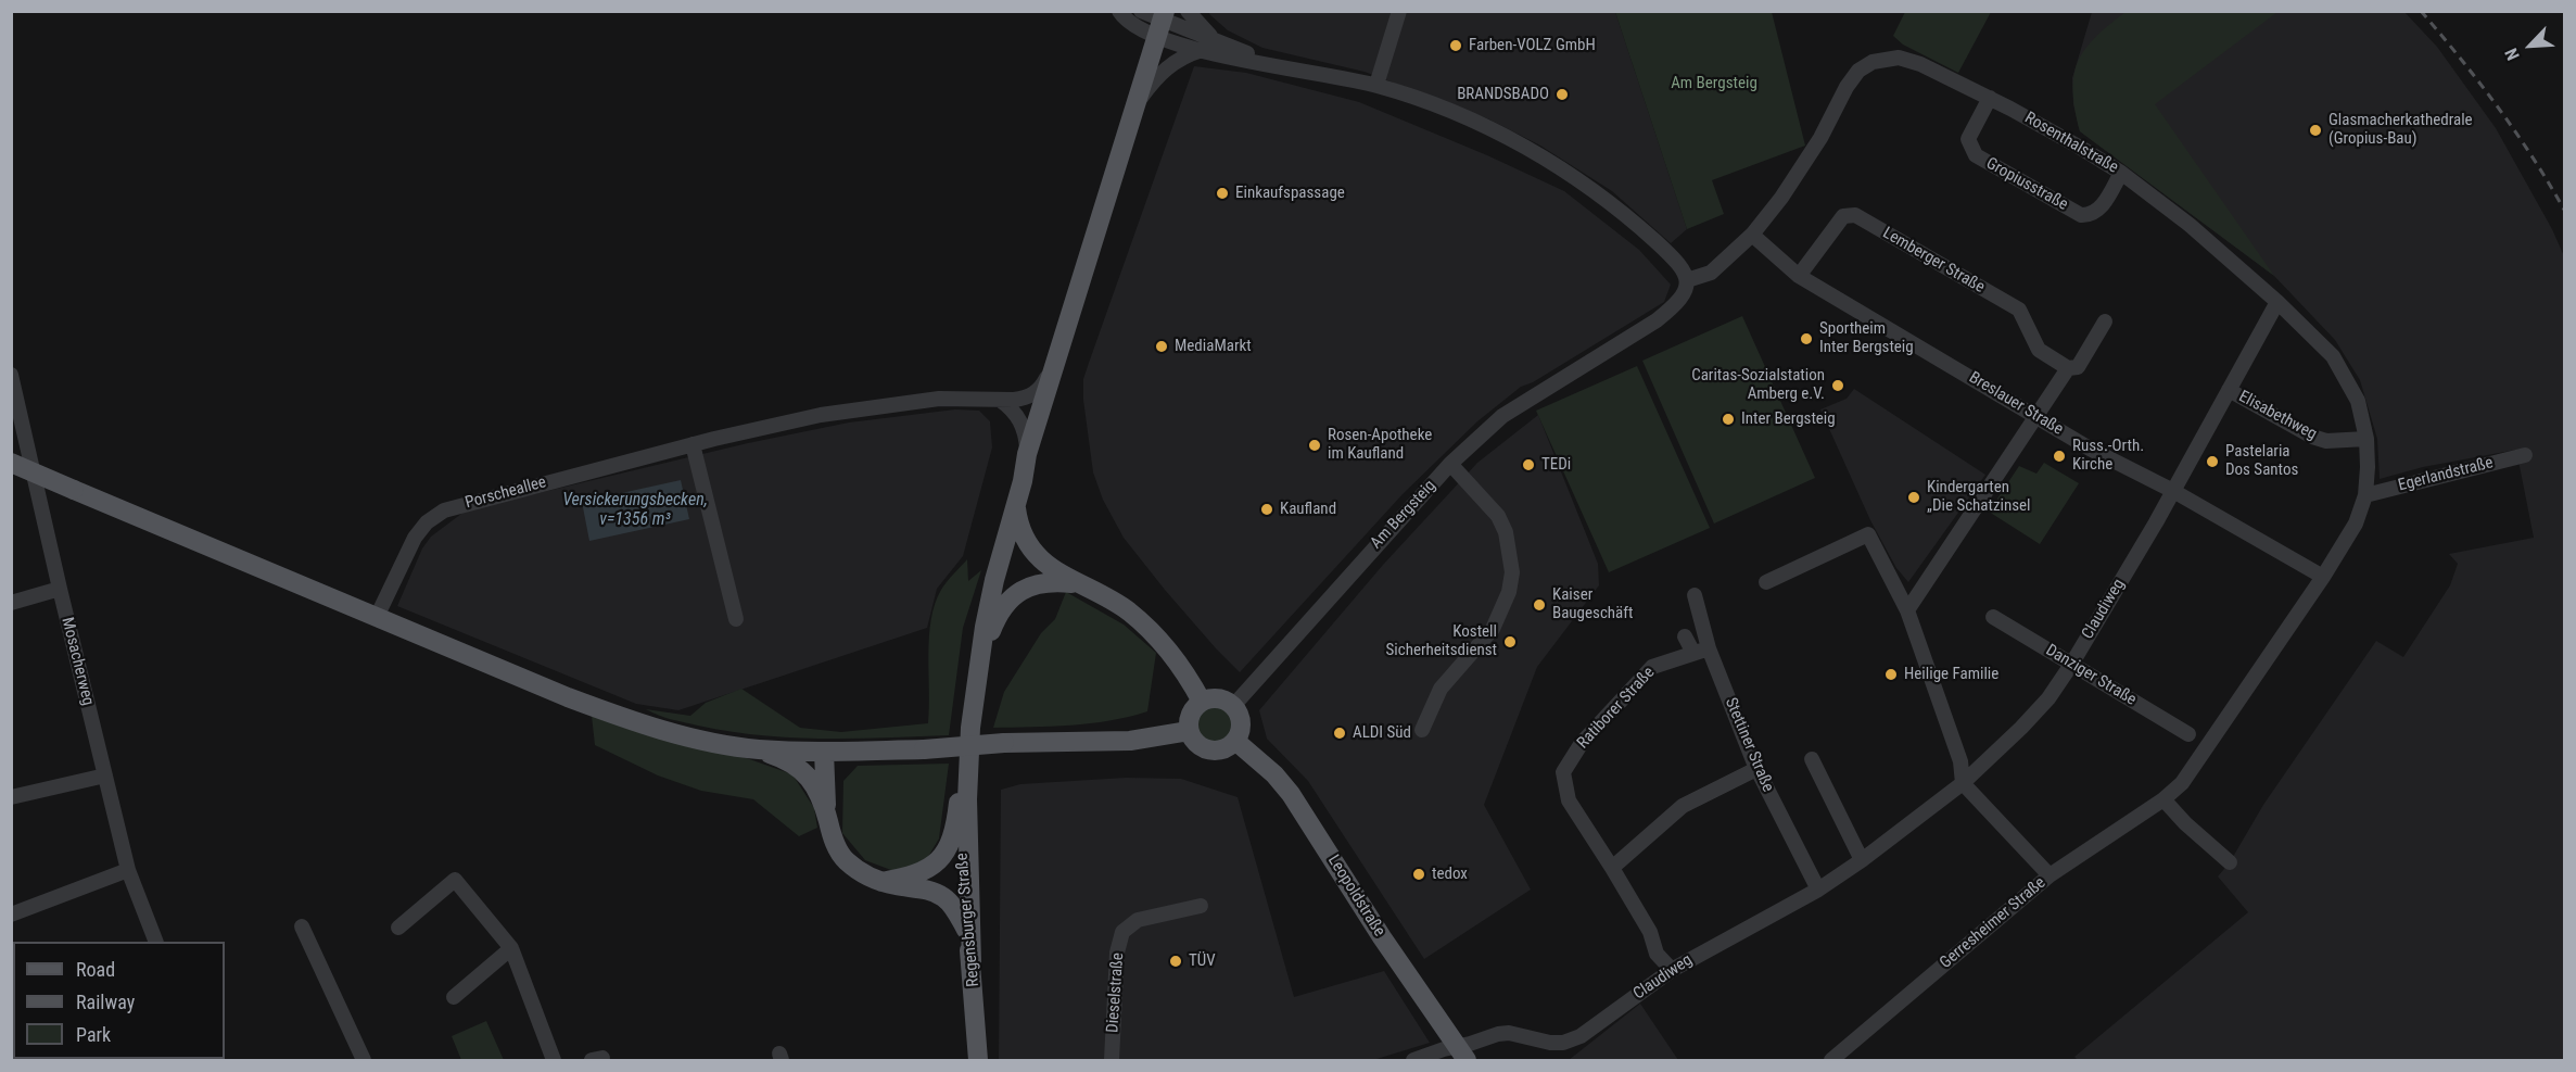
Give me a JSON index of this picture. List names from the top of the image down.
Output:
{
  "streets": {
    "main road": ["Leopoldstraße", "Regensburger Straße"],
    "street": [
      "Rosenthalstraße",
      "Gropiusstraße",
      "Lemberger Straße",
      "Breslauer Straße",
      "Elisabethweg",
      "Egerlandstraße",
      "Porscheallee",
      "Am Bergsteig",
      "Claudiweg",
      "Mosacherweg",
      "Danziger Straße",
      "Ratiborer Straße",
      "Stettiner Straße",
      "Gerresheimer Straße",
      "Dieselstraße"
    ]
  },
  "crossings": [
    ["Rosenthalstraße", "Gropiusstraße"],
    ["Rosenthalstraße", "Breslauer Straße"],
    ["Rosenthalstraße", "Elisabethweg"],
    ["Rosenthalstraße", "Egerlandstraße"],
    ["Rosenthalstraße", "Am Bergsteig"],
    ["Rosenthalstraße", "Claudiweg"],
    ["Rosenthalstraße", "Gerresheimer Straße"],
    ["Lemberger Straße", "Breslauer Straße"],
    ["Breslauer Straße", "Claudiweg"],
    ["Breslauer Straße", "Gerresheimer Straße"],
    ["Elisabethweg", "Claudiweg"],
    ["Am Bergsteig", "Leopoldstraße"],
    ["Claudiweg", "Danziger Straße"],
    ["Claudiweg", "Stettiner Straße"],
    ["Claudiweg", "Leopoldstraße"],
    ["Ratiborer Straße", "Stettiner Straße"]
  ],
  "water": ["Versickerungsbecken, v=1356 m³"],
  "parks": ["Am Bergsteig"],
  "places": [
    "Farben-VOLZ GmbH",
    "BRANDSBADO",
    "Glasmacherkathedrale (Gropius-Bau)",
    "Einkaufspassage",
    "Sportheim Inter Bergsteig",
    "MediaMarkt",
    "Caritas-Sozialstation Amberg e.V.",
    "Inter Bergsteig",
    "Rosen-Apotheke im Kaufland",
    "Russ.-Orth. Kirche",
    "Pastelaria Dos Santos",
    "TEDi",
    "Kindergarten „Die Schatzinsel",
    "Kaufland",
    "Kaiser Baugeschäft",
    "Kostell Sicherheitsdienst",
    "Heilige Familie",
    "ALDI Süd",
    "tedox",
    "TÜV"
  ],
  "legend": ["Road", "Railway", "Park"],
  "north": "bottom left"
}
